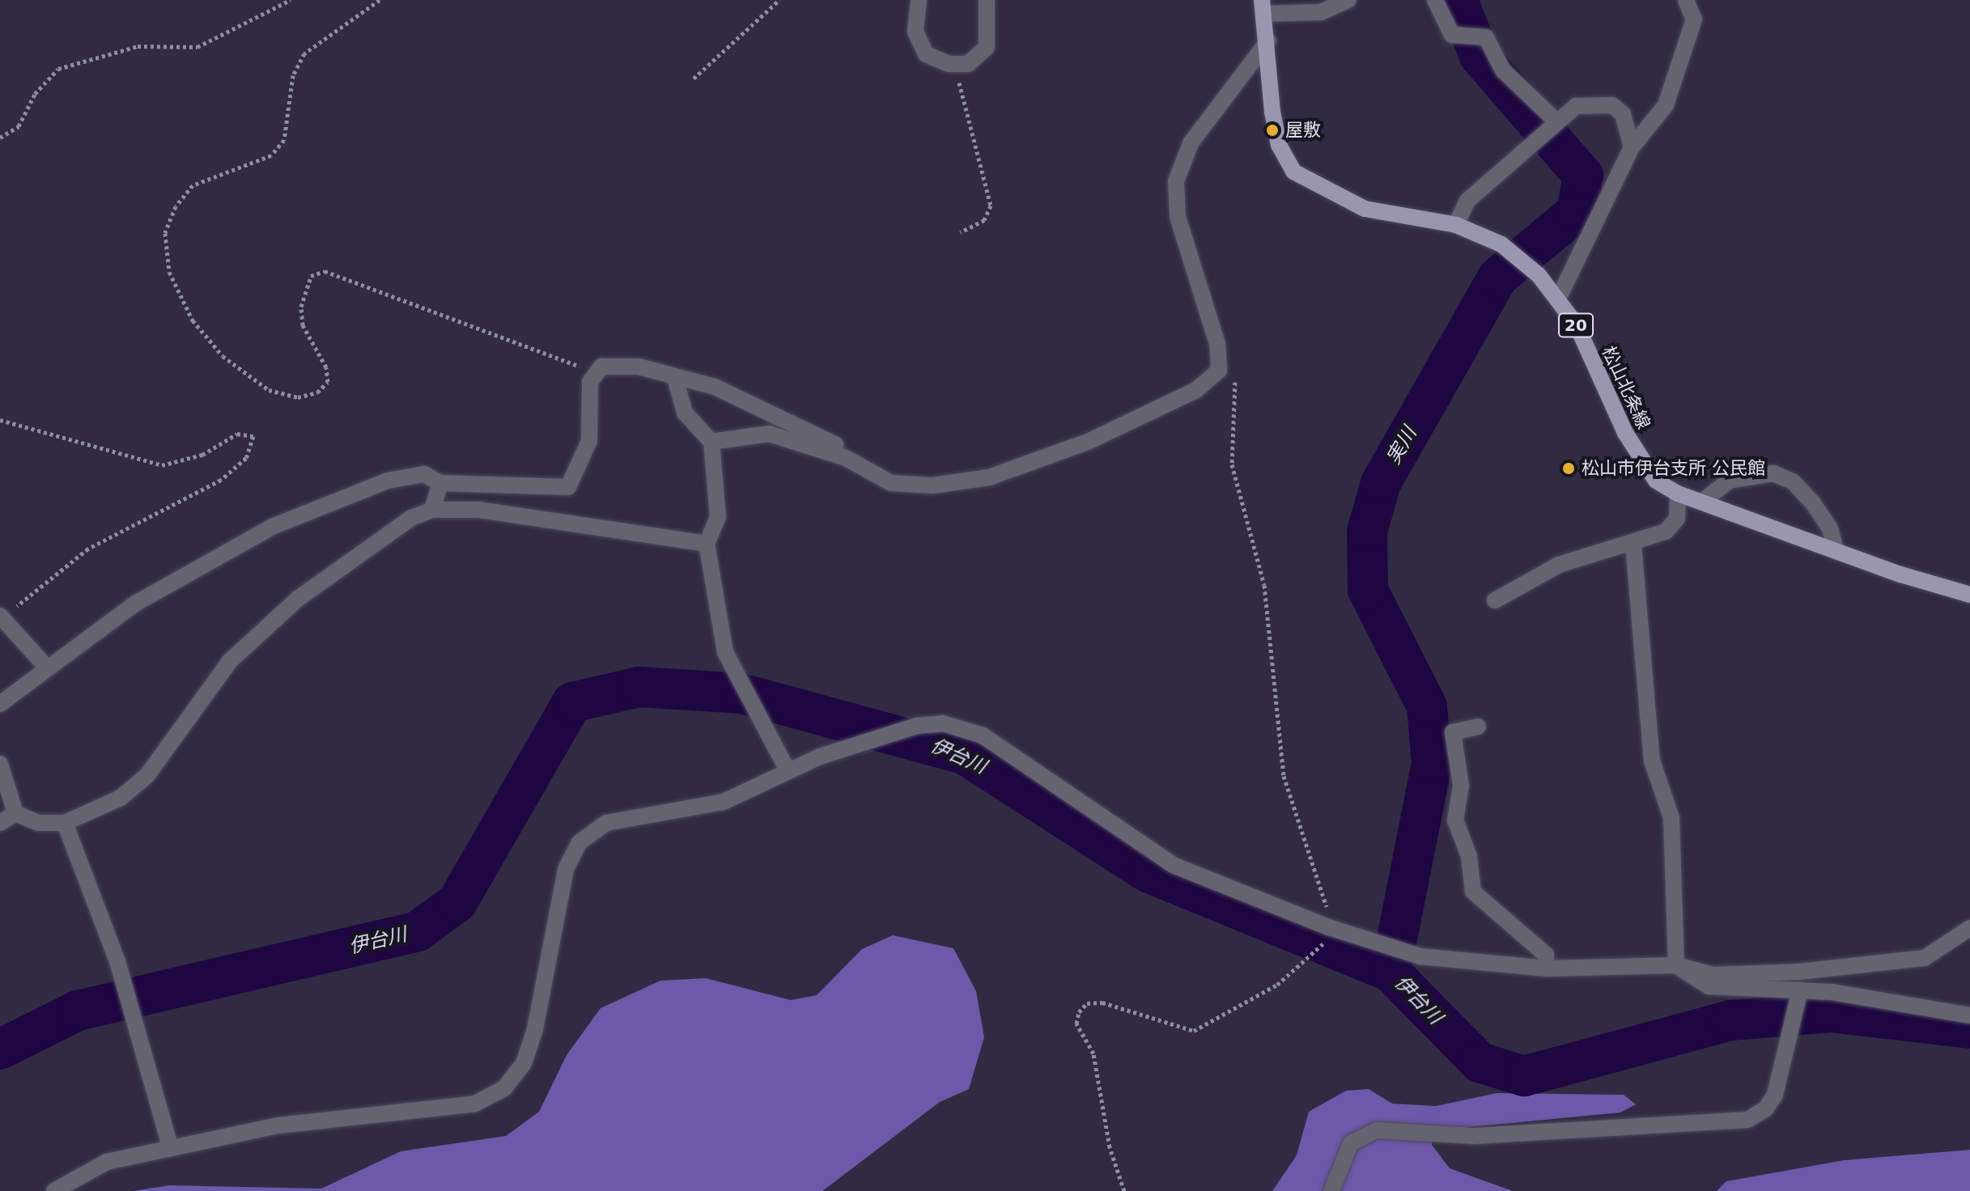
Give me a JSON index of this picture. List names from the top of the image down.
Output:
{
  "streets": {
    "main road": ["20", "松山北条線"]
  },
  "water": ["実川", "伊台川"],
  "places": ["屋敷", "松山市伊台支所 公民館"]
}
